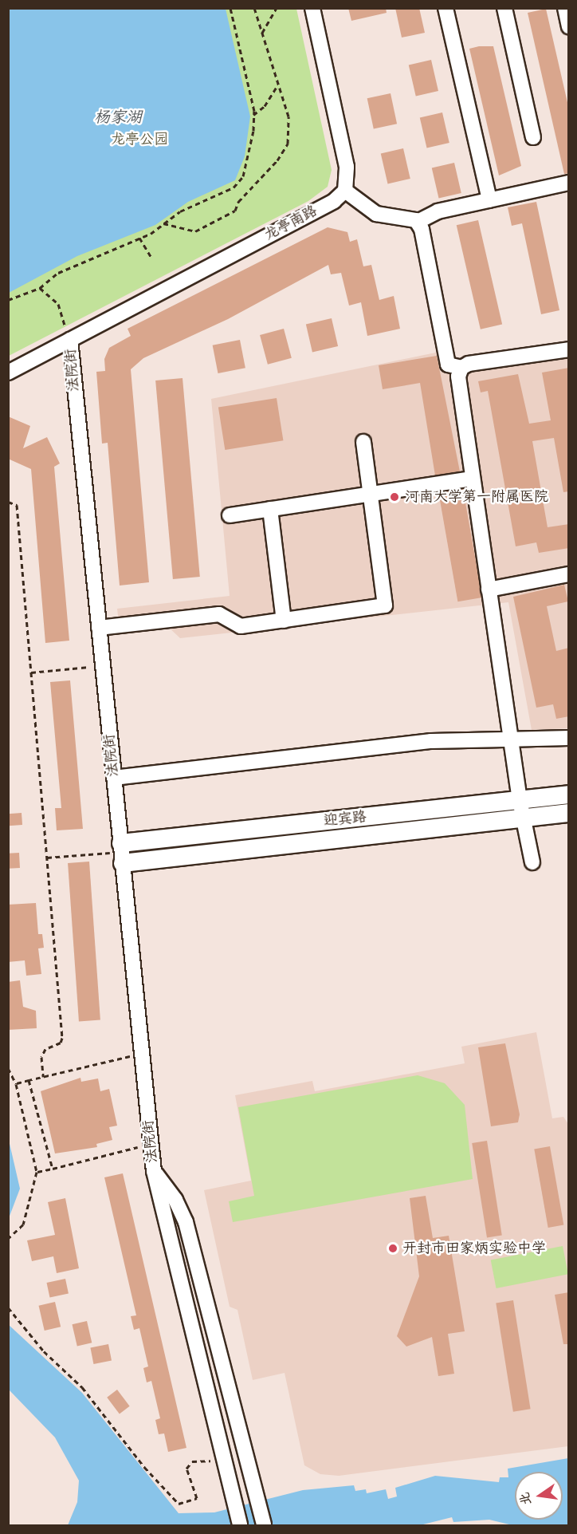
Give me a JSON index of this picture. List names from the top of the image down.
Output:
{
  "streets": {
    "main road": ["迎宾路"],
    "street": ["龙亭南路", "法院街"]
  },
  "crossings": [
    ["龙亭南路", "法院街"],
    ["法院街", "迎宾路"]
  ],
  "water": ["杨家湖"],
  "parks": ["龙亭公园"],
  "places": ["河南大学第一附属医院", "开封市田家炳实验中学"],
  "north": "left"
}
